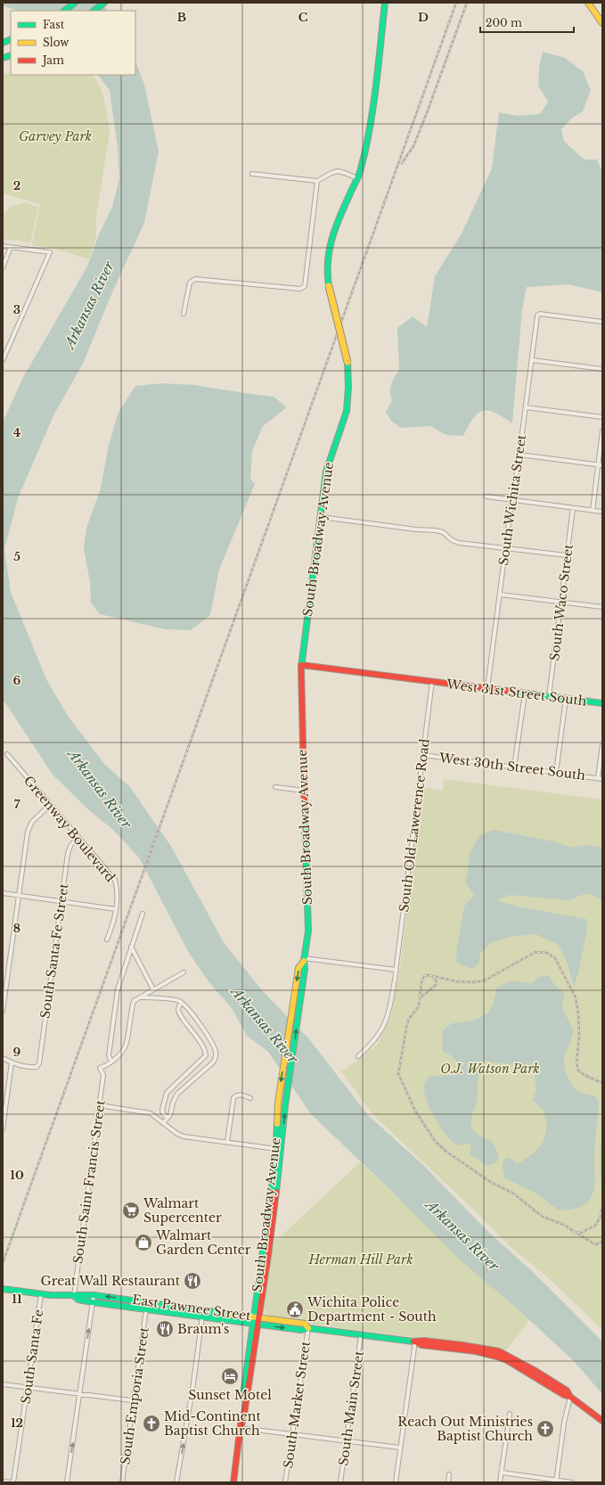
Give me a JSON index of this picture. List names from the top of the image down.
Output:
{
  "streets": {
    "main road": ["South Broadway Avenue", "West 31st Street South", "East Pawnee Street"],
    "street": [
      "South Wichita Street",
      "South Waco Street",
      "West 30th Street South",
      "South Old Lawerence Road",
      "Greenway Boulevard",
      "South Santa Fe Street",
      "South Saint Francis Street",
      "South Santa Fe",
      "South Emporia Street",
      "South Market Street",
      "South Main Street"
    ]
  },
  "crossings": [
    ["South Wichita Street", "West 31st Street South"],
    ["South Broadway Avenue", "West 31st Street South"],
    ["South Broadway Avenue", "East Pawnee Street"],
    ["South Waco Street", "West 31st Street South"],
    ["West 31st Street South", "South Old Lawerence Road"],
    ["West 30th Street South", "South Old Lawerence Road"],
    ["Greenway Boulevard", "South Santa Fe Street"],
    ["South Saint Francis Street", "East Pawnee Street"],
    ["East Pawnee Street", "South Santa Fe"],
    ["East Pawnee Street", "South Emporia Street"],
    ["East Pawnee Street", "South Market Street"],
    ["East Pawnee Street", "South Main Street"]
  ],
  "water": ["Arkansas River"],
  "parks": ["Garvey Park", "O.J. Watson Park", "Herman Hill Park"],
  "places": {
    "supermarket": ["Walmart Supercenter"],
    "shop": ["Walmart Garden Center"],
    "restaurant": ["Great Wall Restaurant", "Braum's"],
    "public building": ["Wichita Police Department - South"],
    "hotel": ["Sunset Motel"],
    "church": ["Mid-Continent Baptist Church", "Reach Out Ministries Baptist Church"]
  },
  "legend": ["Fast", "Slow", "Jam"],
  "scale_bar": "200 m",
  "grid": {
    "columns": ["B", "C", "D"],
    "rows": [
      "2",
      "3",
      "4",
      "5",
      "6",
      "7",
      "8",
      "9",
      "10",
      "11",
      "12"
    ]
  }
}
